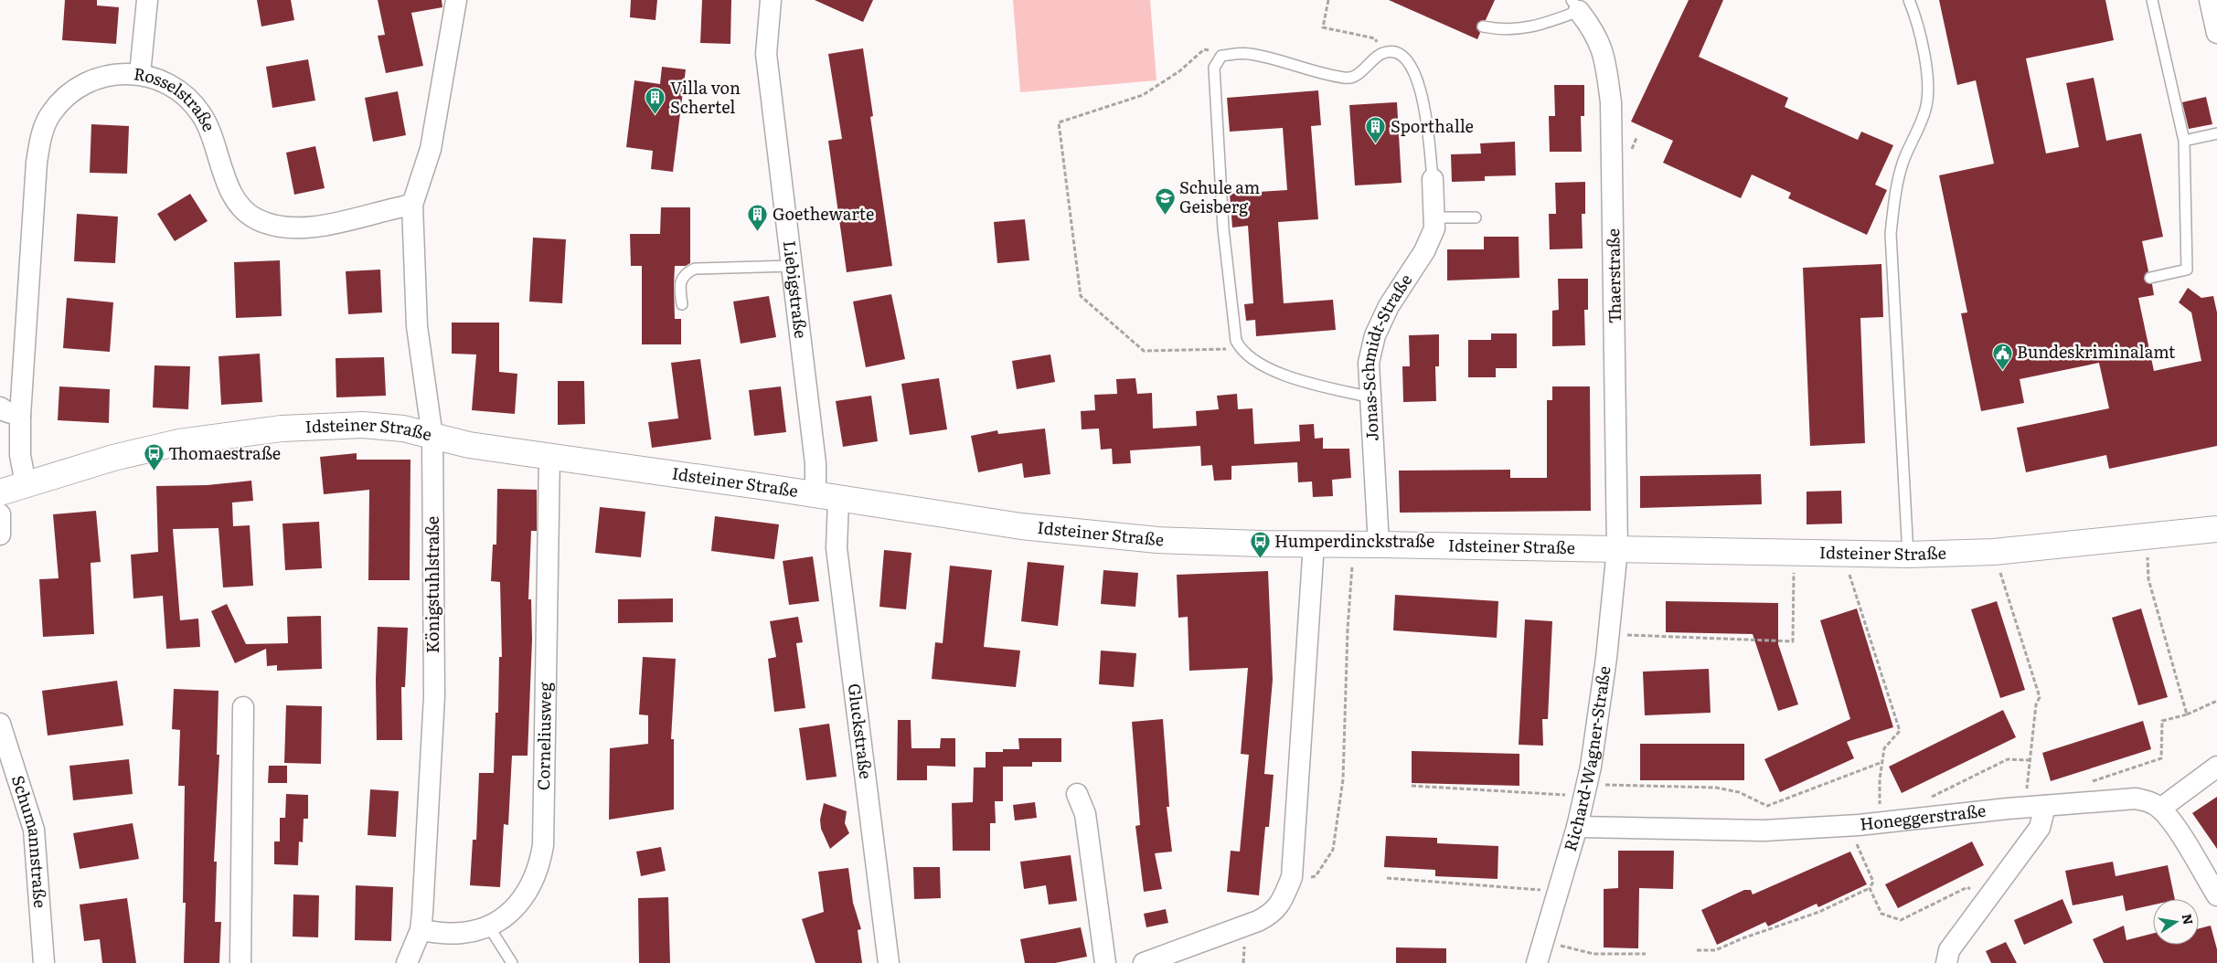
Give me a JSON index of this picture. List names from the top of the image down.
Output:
{
  "streets": {
    "street": [
      "Rosselstraße",
      "Thaerstraße",
      "Liebigstraße",
      "Jonas-Schmidt-Straße",
      "Idsteiner Straße",
      "Königstuhlstraße",
      "Gluckstraße",
      "Corneliusweg",
      "Richard-Wagner-Straße",
      "Honeggerstraße",
      "Schumannstraße"
    ]
  },
  "crossings": [
    ["Rosselstraße", "Idsteiner Straße"],
    ["Rosselstraße", "Königstuhlstraße"],
    ["Thaerstraße", "Idsteiner Straße"],
    ["Thaerstraße", "Richard-Wagner-Straße"],
    ["Liebigstraße", "Idsteiner Straße"],
    ["Liebigstraße", "Gluckstraße"],
    ["Jonas-Schmidt-Straße", "Idsteiner Straße"],
    ["Idsteiner Straße", "Königstuhlstraße"],
    ["Idsteiner Straße", "Gluckstraße"],
    ["Idsteiner Straße", "Corneliusweg"],
    ["Idsteiner Straße", "Richard-Wagner-Straße"],
    ["Königstuhlstraße", "Corneliusweg"],
    ["Richard-Wagner-Straße", "Honeggerstraße"]
  ],
  "places": {
    "building": ["Villa von Schertel", "Sporthalle", "Goethewarte"],
    "school or university": ["Schule am Geisberg"],
    "public building": ["Bundeskriminalamt"],
    "bus stop": ["Thomaestraße", "Humperdinckstraße"]
  },
  "north": "right"
}
